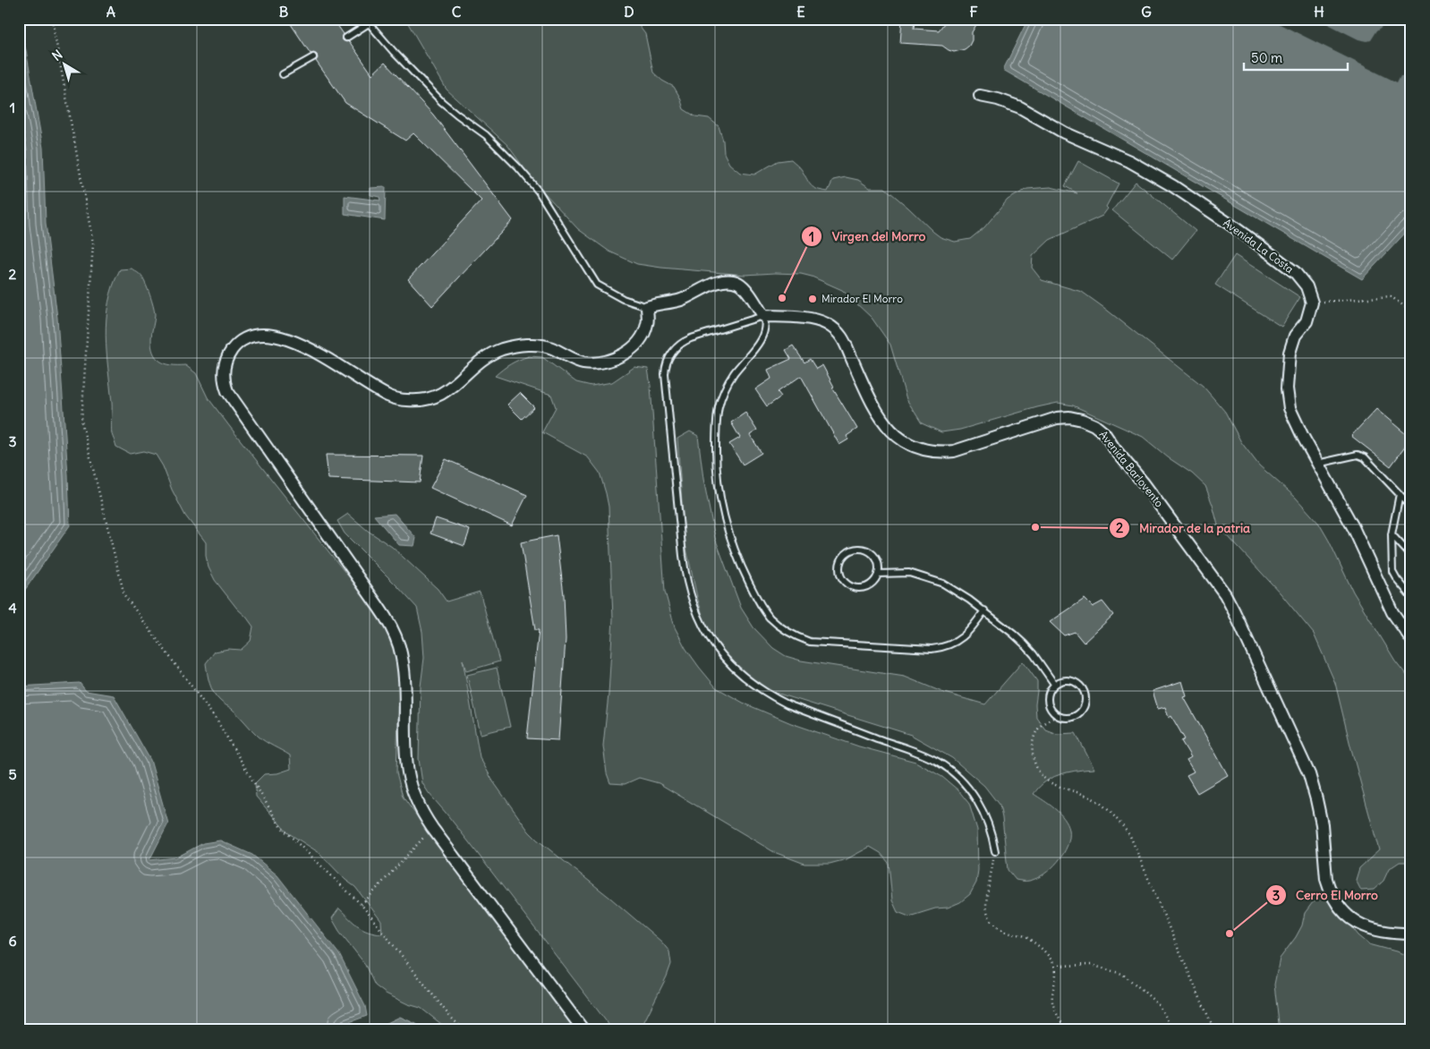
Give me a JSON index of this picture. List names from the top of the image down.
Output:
{
  "streets": {
    "street": ["Avenida La Costa", "Avenida Barlovento"]
  },
  "places": [
    "Virgen del Morro",
    "Mirador El Morro",
    "Mirador de la patria",
    "Cerro El Morro"
  ],
  "scale_bar": "50 m",
  "north": "top left",
  "grid": {
    "columns": [
      "A",
      "B",
      "C",
      "D",
      "E",
      "F",
      "G",
      "H"
    ],
    "rows": [
      "1",
      "2",
      "3",
      "4",
      "5",
      "6"
    ]
  }
}
